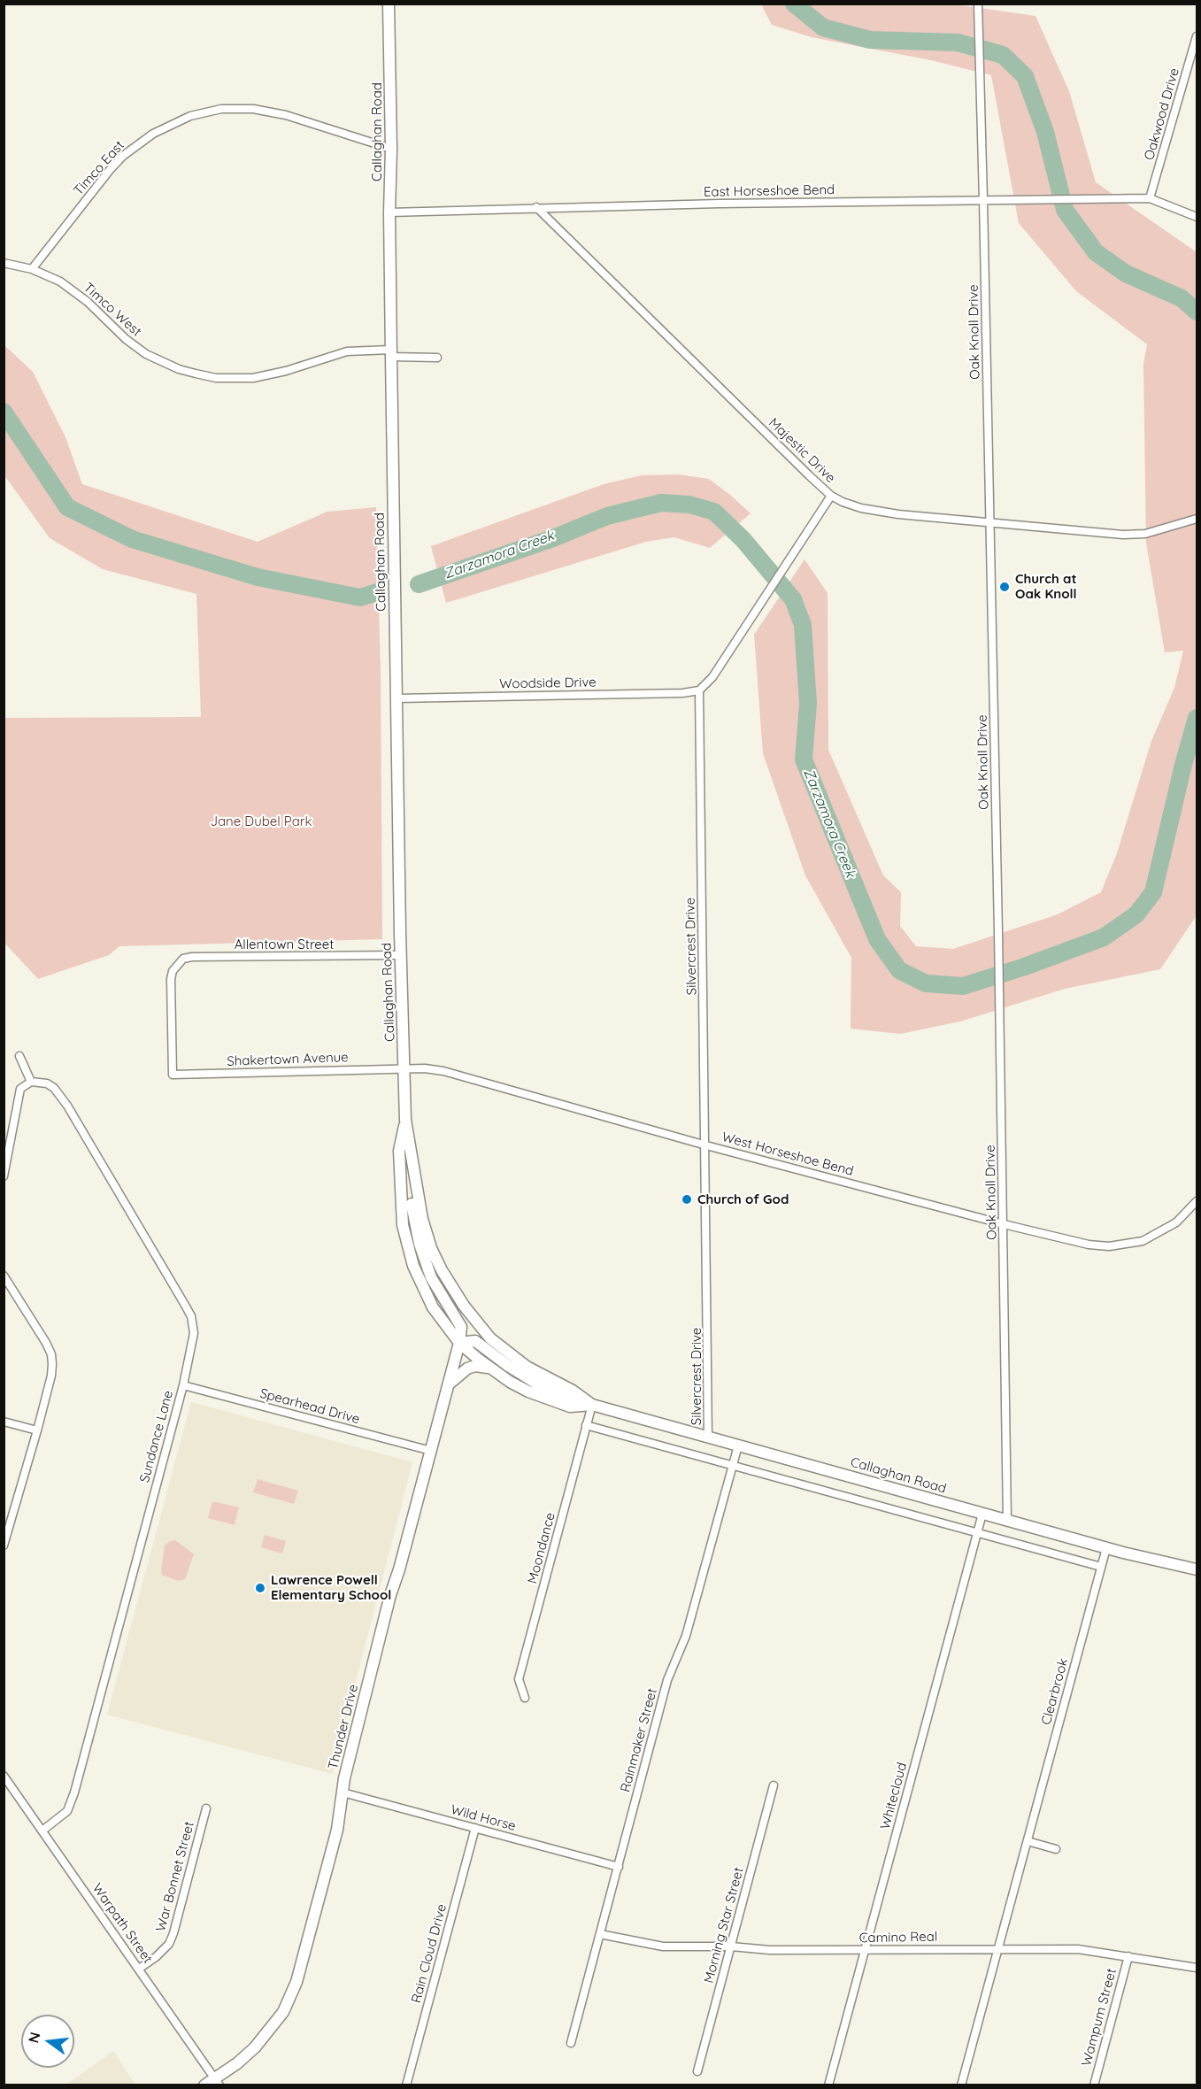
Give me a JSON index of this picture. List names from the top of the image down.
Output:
{
  "streets": {
    "main road": ["Callaghan Road", "Thunder Drive"],
    "street": [
      "Oakwood Drive",
      "Timco East",
      "East Horseshoe Bend",
      "Timco West",
      "Oak Knoll Drive",
      "Majestic Drive",
      "Woodside Drive",
      "Allentown Street",
      "Silvercrest Drive",
      "Shakertown Avenue",
      "West Horseshoe Bend",
      "Spearhead Drive",
      "Sundance Lane",
      "Moondance",
      "Clearbrook",
      "Rainmaker Street",
      "Whitecloud",
      "Wild Horse",
      "War Bonnet Street",
      "Warpath Street",
      "Morning Star Street",
      "Camino Real",
      "Rain Cloud Drive",
      "Wampum Street"
    ]
  },
  "crossings": [
    ["Oakwood Drive", "East Horseshoe Bend"],
    ["Callaghan Road", "Timco East"],
    ["Callaghan Road", "East Horseshoe Bend"],
    ["Callaghan Road", "Timco West"],
    ["Callaghan Road", "Oak Knoll Drive"],
    ["Callaghan Road", "Woodside Drive"],
    ["Callaghan Road", "Allentown Street"],
    ["Callaghan Road", "Silvercrest Drive"],
    ["Callaghan Road", "Shakertown Avenue"],
    ["Callaghan Road", "West Horseshoe Bend"],
    ["Callaghan Road", "Moondance"],
    ["Callaghan Road", "Clearbrook"],
    ["Callaghan Road", "Thunder Drive"],
    ["Callaghan Road", "Rainmaker Street"],
    ["Callaghan Road", "Whitecloud"],
    ["Timco East", "Timco West"],
    ["East Horseshoe Bend", "Oak Knoll Drive"],
    ["East Horseshoe Bend", "Majestic Drive"],
    ["Oak Knoll Drive", "Majestic Drive"],
    ["Oak Knoll Drive", "West Horseshoe Bend"],
    ["Woodside Drive", "Silvercrest Drive"],
    ["Allentown Street", "Shakertown Avenue"],
    ["Silvercrest Drive", "West Horseshoe Bend"],
    ["Shakertown Avenue", "West Horseshoe Bend"],
    ["Spearhead Drive", "Sundance Lane"],
    ["Spearhead Drive", "Thunder Drive"],
    ["Sundance Lane", "Warpath Street"],
    ["Clearbrook", "Camino Real"],
    ["Thunder Drive", "Wild Horse"],
    ["Thunder Drive", "Warpath Street"],
    ["Rainmaker Street", "Wild Horse"],
    ["Rainmaker Street", "Camino Real"],
    ["Whitecloud", "Camino Real"],
    ["Wild Horse", "Rain Cloud Drive"],
    ["War Bonnet Street", "Warpath Street"],
    ["Morning Star Street", "Camino Real"],
    ["Camino Real", "Wampum Street"]
  ],
  "water": ["Zarzamora Creek"],
  "parks": ["Jane Dubel Park"],
  "places": ["Church at Oak Knoll", "Church of God", "Lawrence Powell Elementary School"],
  "north": "left"
}
